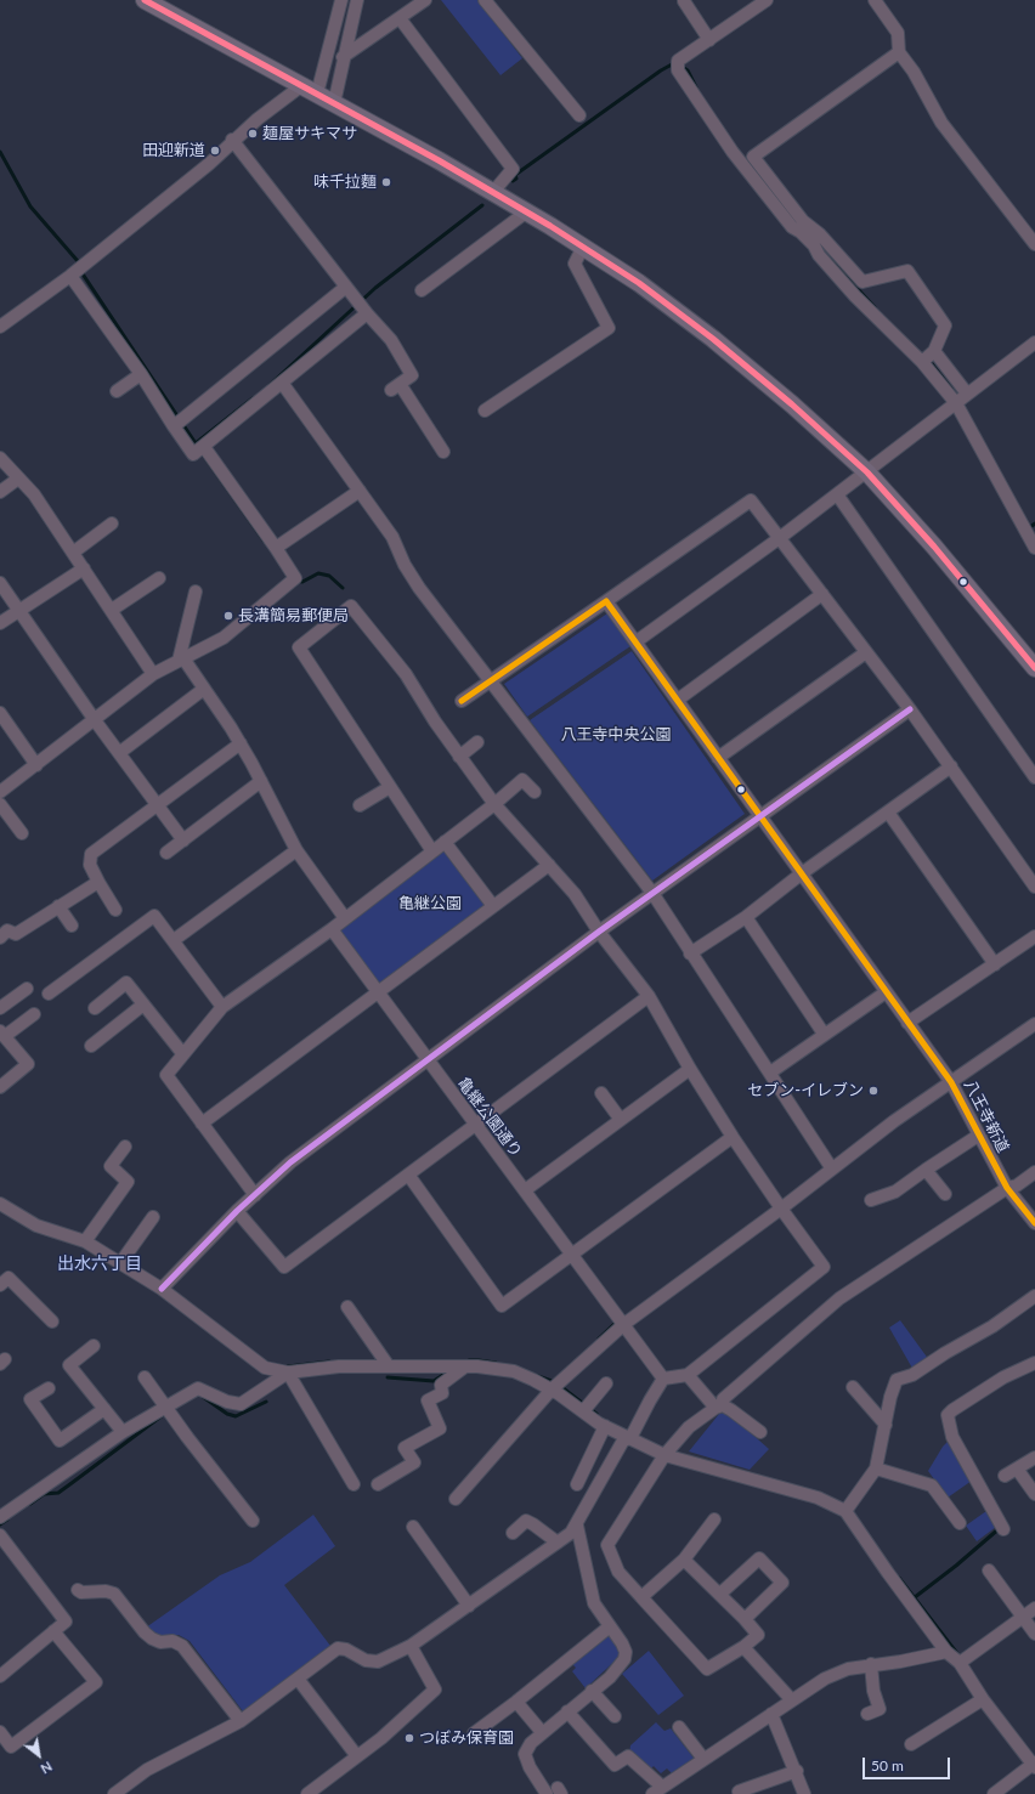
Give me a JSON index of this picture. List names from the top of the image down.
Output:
{
  "streets": {
    "street": ["八王寺新道", "亀継公園通り"]
  },
  "districts": ["出水六丁目"],
  "parks": ["八王寺中央公園", "亀継公園"],
  "places": [
    "麺屋サキマサ",
    "田迎新道",
    "味千拉麵",
    "長溝簡易郵便局",
    "セブン-イレブン",
    "つぼみ保育園"
  ],
  "scale_bar": "50 m",
  "north": "bottom right"
}
